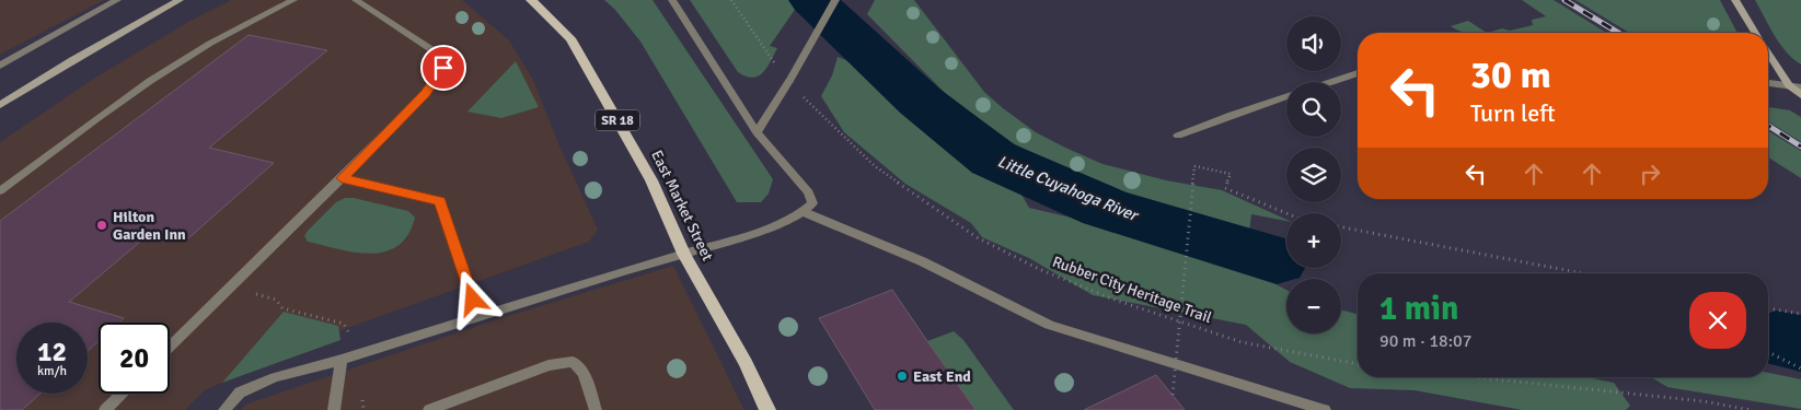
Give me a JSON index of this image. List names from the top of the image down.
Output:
{
  "streets": {
    "main road": ["SR 18", "East Market Street"],
    "path": ["Rubber City Heritage Trail"]
  },
  "water": ["Little Cuyahoga River"],
  "places": ["Hilton Garden Inn", "East End"],
  "page": {
    "map_buttons": ["+", "−"],
    "turn": ["30 m", "Turn left"],
    "heading": ["1 min", "90 m · 18:07"],
    "speed": "12 km/h",
    "limit": "20"
  }
}
